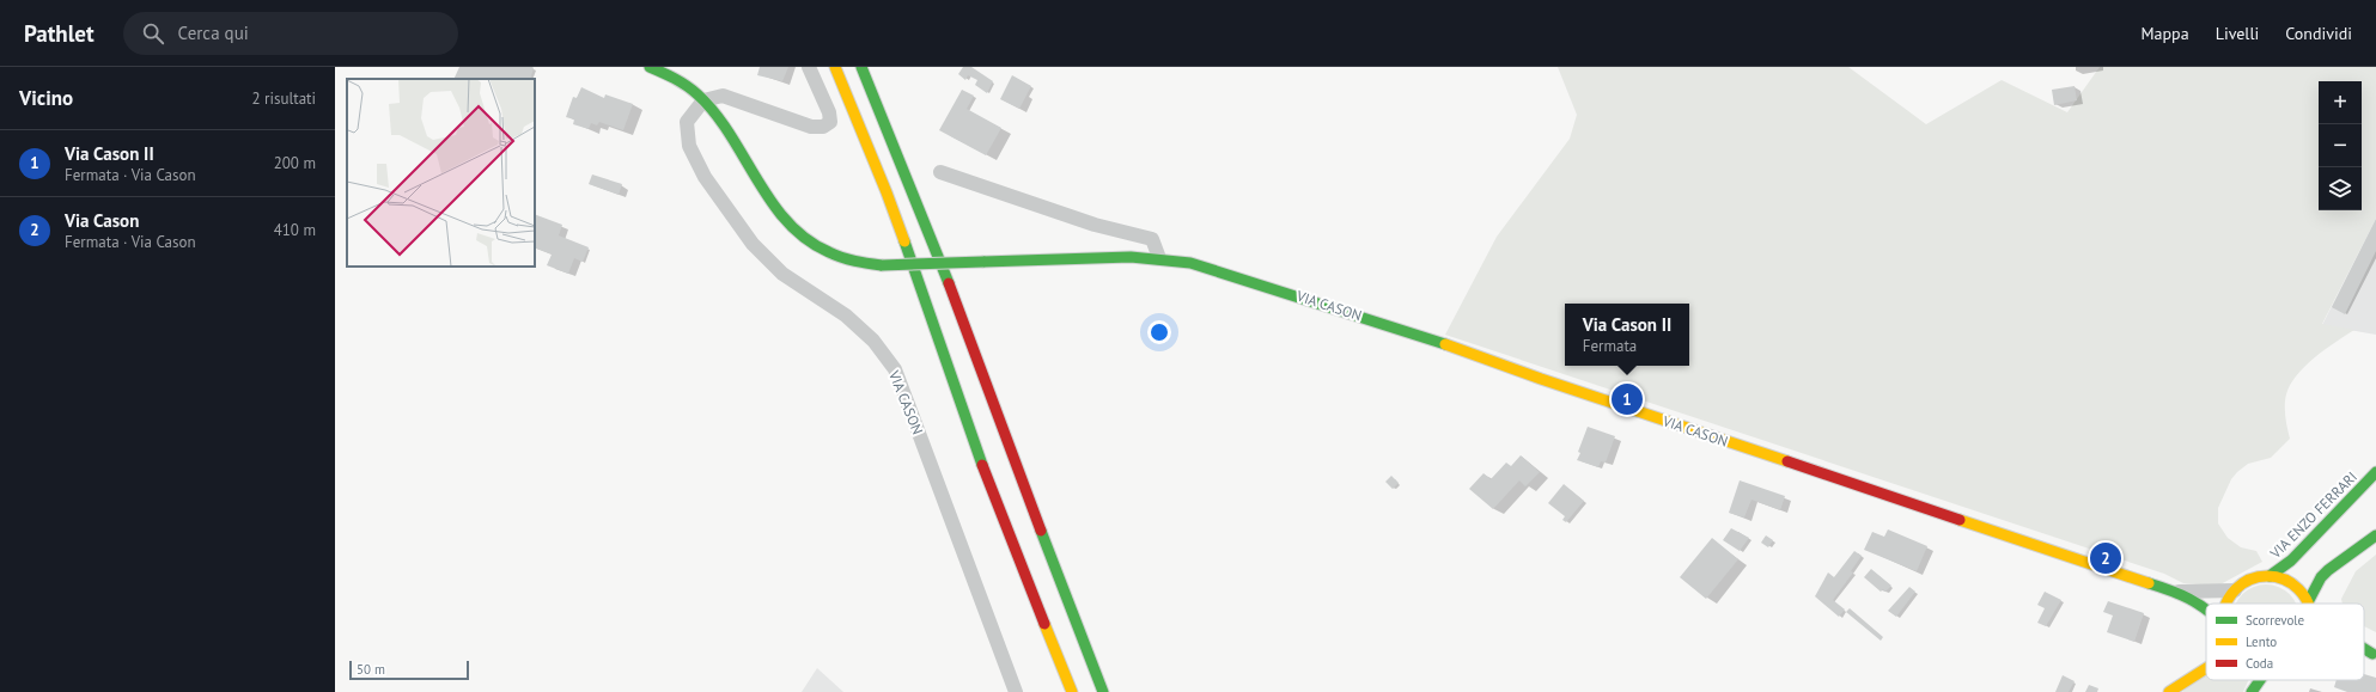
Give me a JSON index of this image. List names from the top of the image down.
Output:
{
  "streets": {
    "main road": ["VIA CASON", "VIA ENZO FERRARI"]
  },
  "legend": ["Scorrevole", "Lento", "Coda"],
  "scale_bar": "50 m",
  "page": {
    "header": "Pathlet",
    "search": "Cerca qui",
    "nav": ["Mappa", "Livelli", "Condividi"],
    "heading": ["Vicino", "2 risultati"],
    "map_buttons": ["+", "−"],
    "list": [
      {
        "mark": "1",
        "name": "Via Cason II",
        "note": "Fermata · Via Cason",
        "value": "200 m"
      },
      {
        "mark": "2",
        "name": "Via Cason",
        "note": "Fermata · Via Cason",
        "value": "410 m"
      }
    ],
    "popup": ["Via Cason II", "Fermata"],
    "pins": ["1", "2"],
    "scale": "50 m"
  }
}
